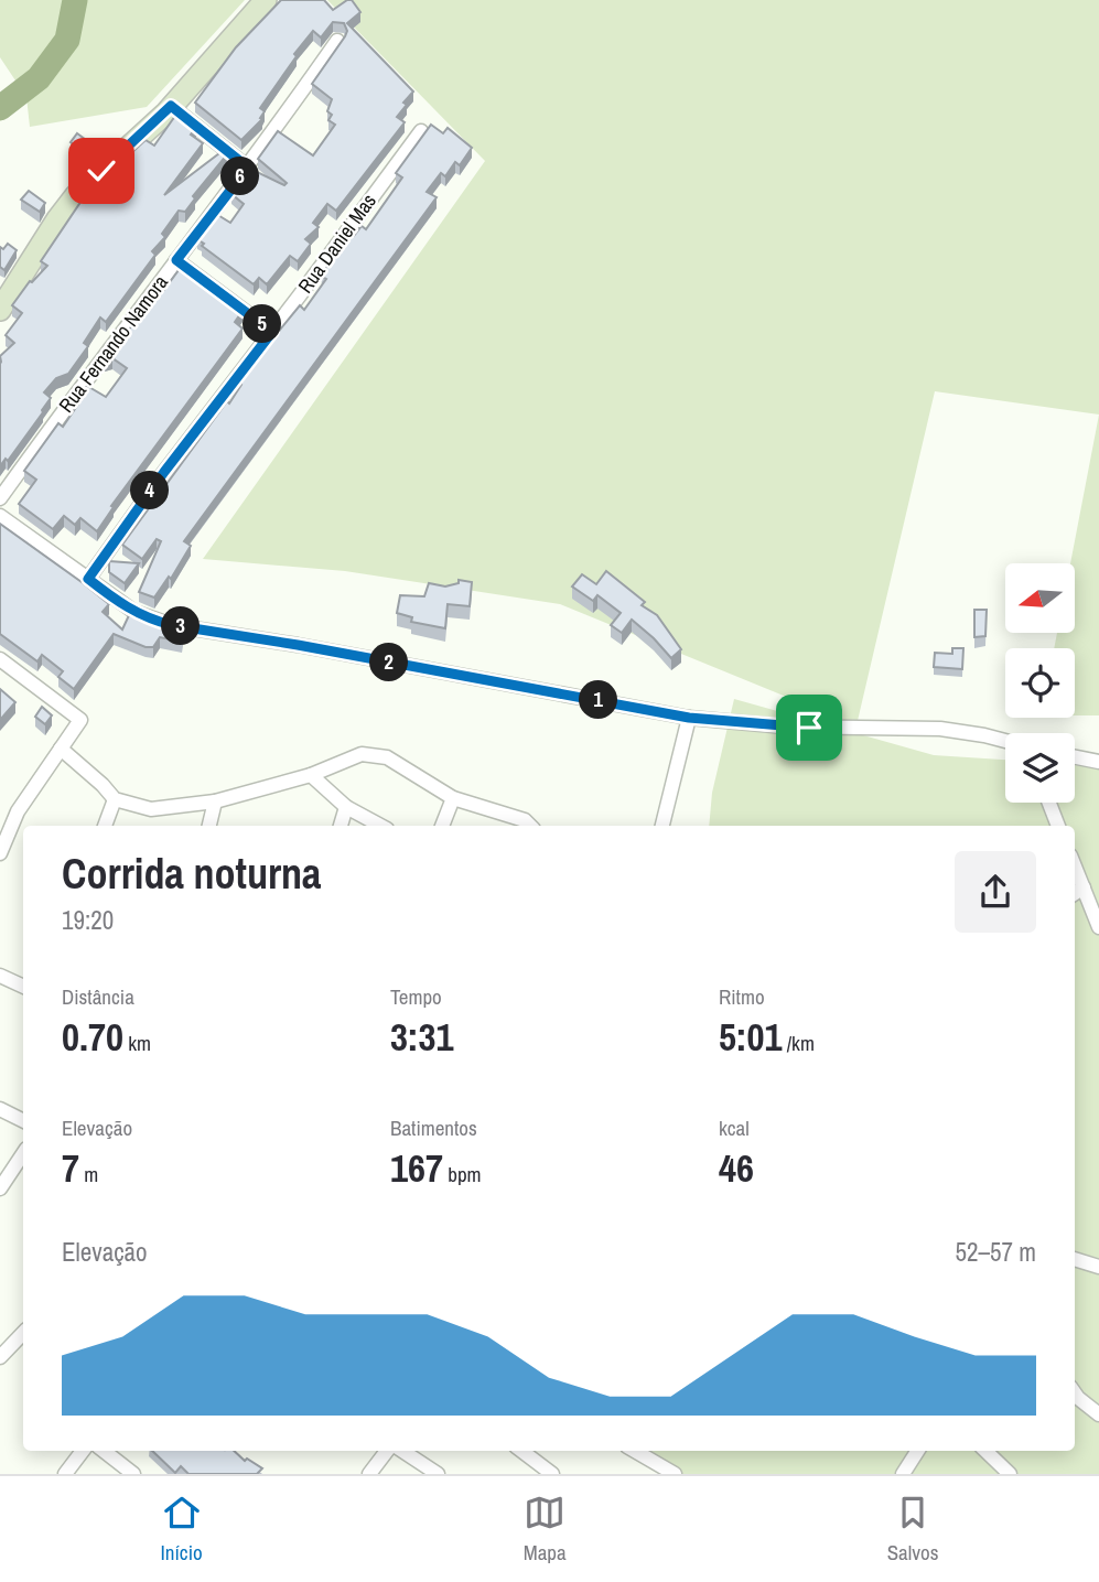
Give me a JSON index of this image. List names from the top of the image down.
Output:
{
  "streets": {
    "street": ["Rua Daniel Mas", "Rua Fernando Namora"]
  },
  "north": "left",
  "page": {
    "pins": [
      "6",
      "5",
      "4",
      "3",
      "2",
      "1"
    ],
    "heading": ["Corrida noturna", "19:20"],
    "stats": [
      ["Distância", "0.70 km"],
      ["Tempo", "3:31"],
      ["Ritmo", "5:01 /km"],
      ["Elevação", "7 m"],
      ["Batimentos", "167 bpm"],
      ["kcal", "46"]
    ],
    "chart": ["Elevação", "52–57 m"],
    "tabs": ["Início", "Mapa", "Salvos"]
  }
}
